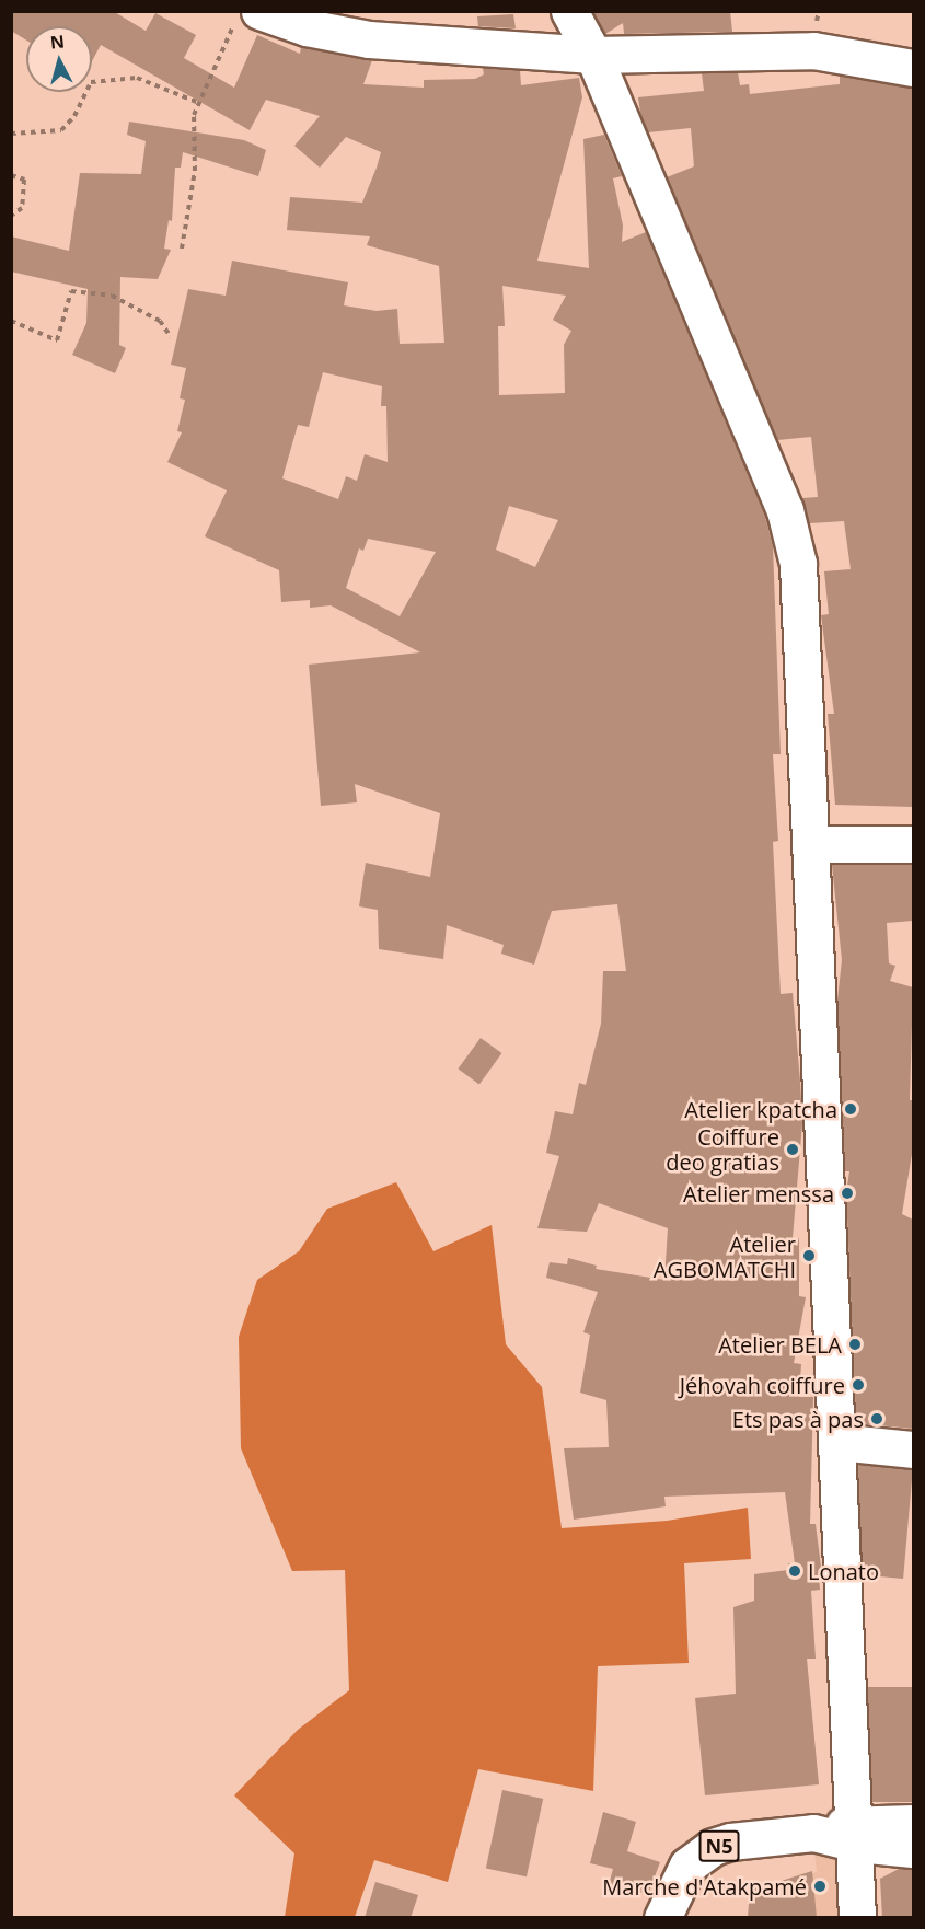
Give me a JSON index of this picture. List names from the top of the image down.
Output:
{
  "streets": {
    "street": ["N5"]
  },
  "places": [
    "Atelier kpatcha",
    "Coiffure deo gratias",
    "Atelier menssa",
    "Atelier AGBOMATCHI",
    "Atelier BELA",
    "Jéhovah coiffure",
    "Ets pas à pas",
    "Lonato",
    "Marche d'Atakpamé"
  ],
  "north": "top"
}
